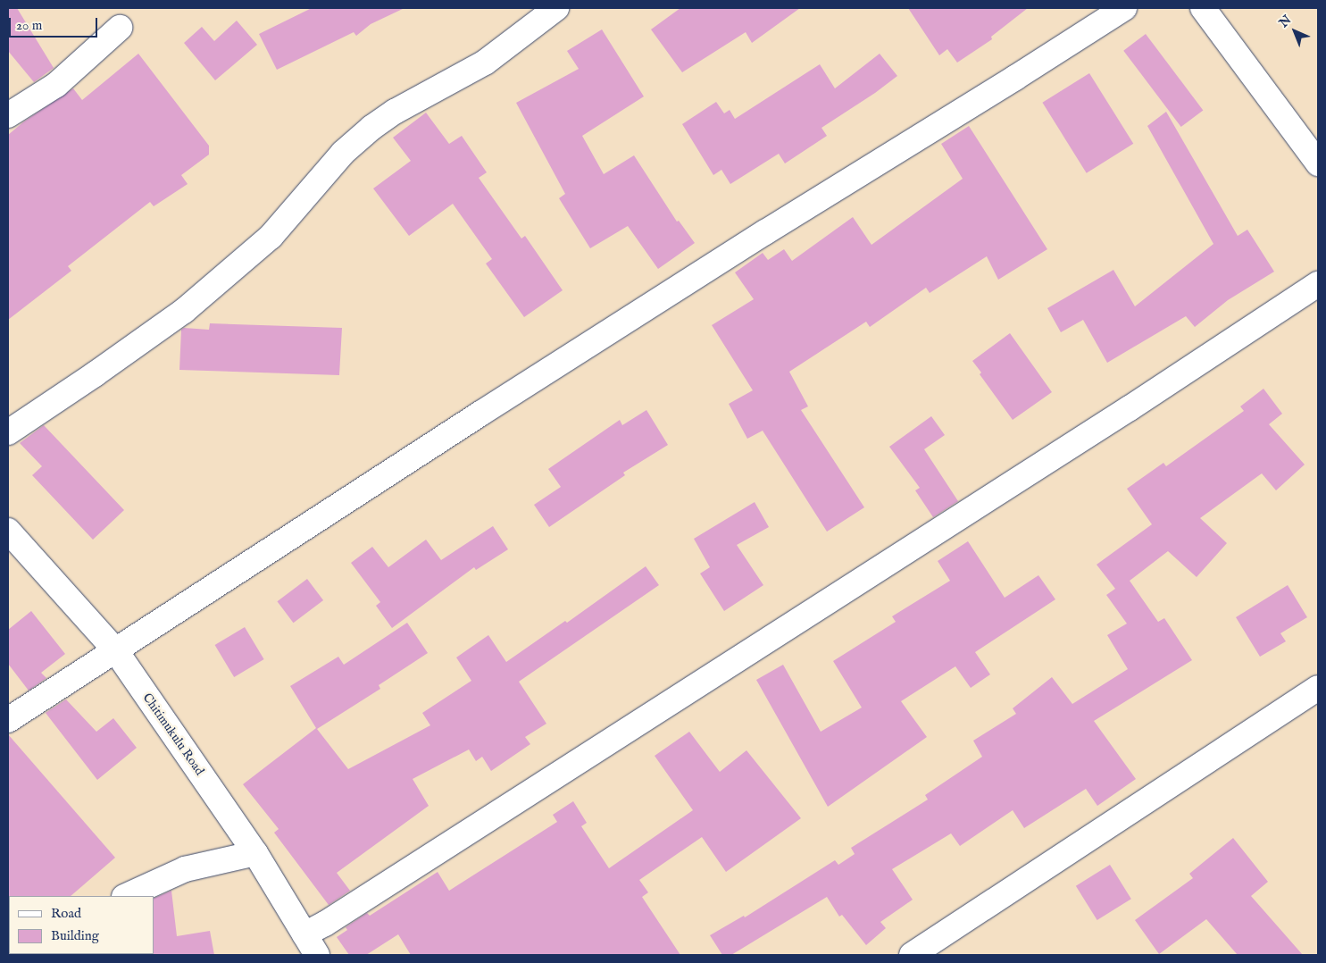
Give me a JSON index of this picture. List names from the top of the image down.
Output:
{
  "streets": {
    "street": ["Chitimukulu Road"]
  },
  "legend": ["Road", "Building"],
  "scale_bar": "20 m",
  "north": "top left"
}
